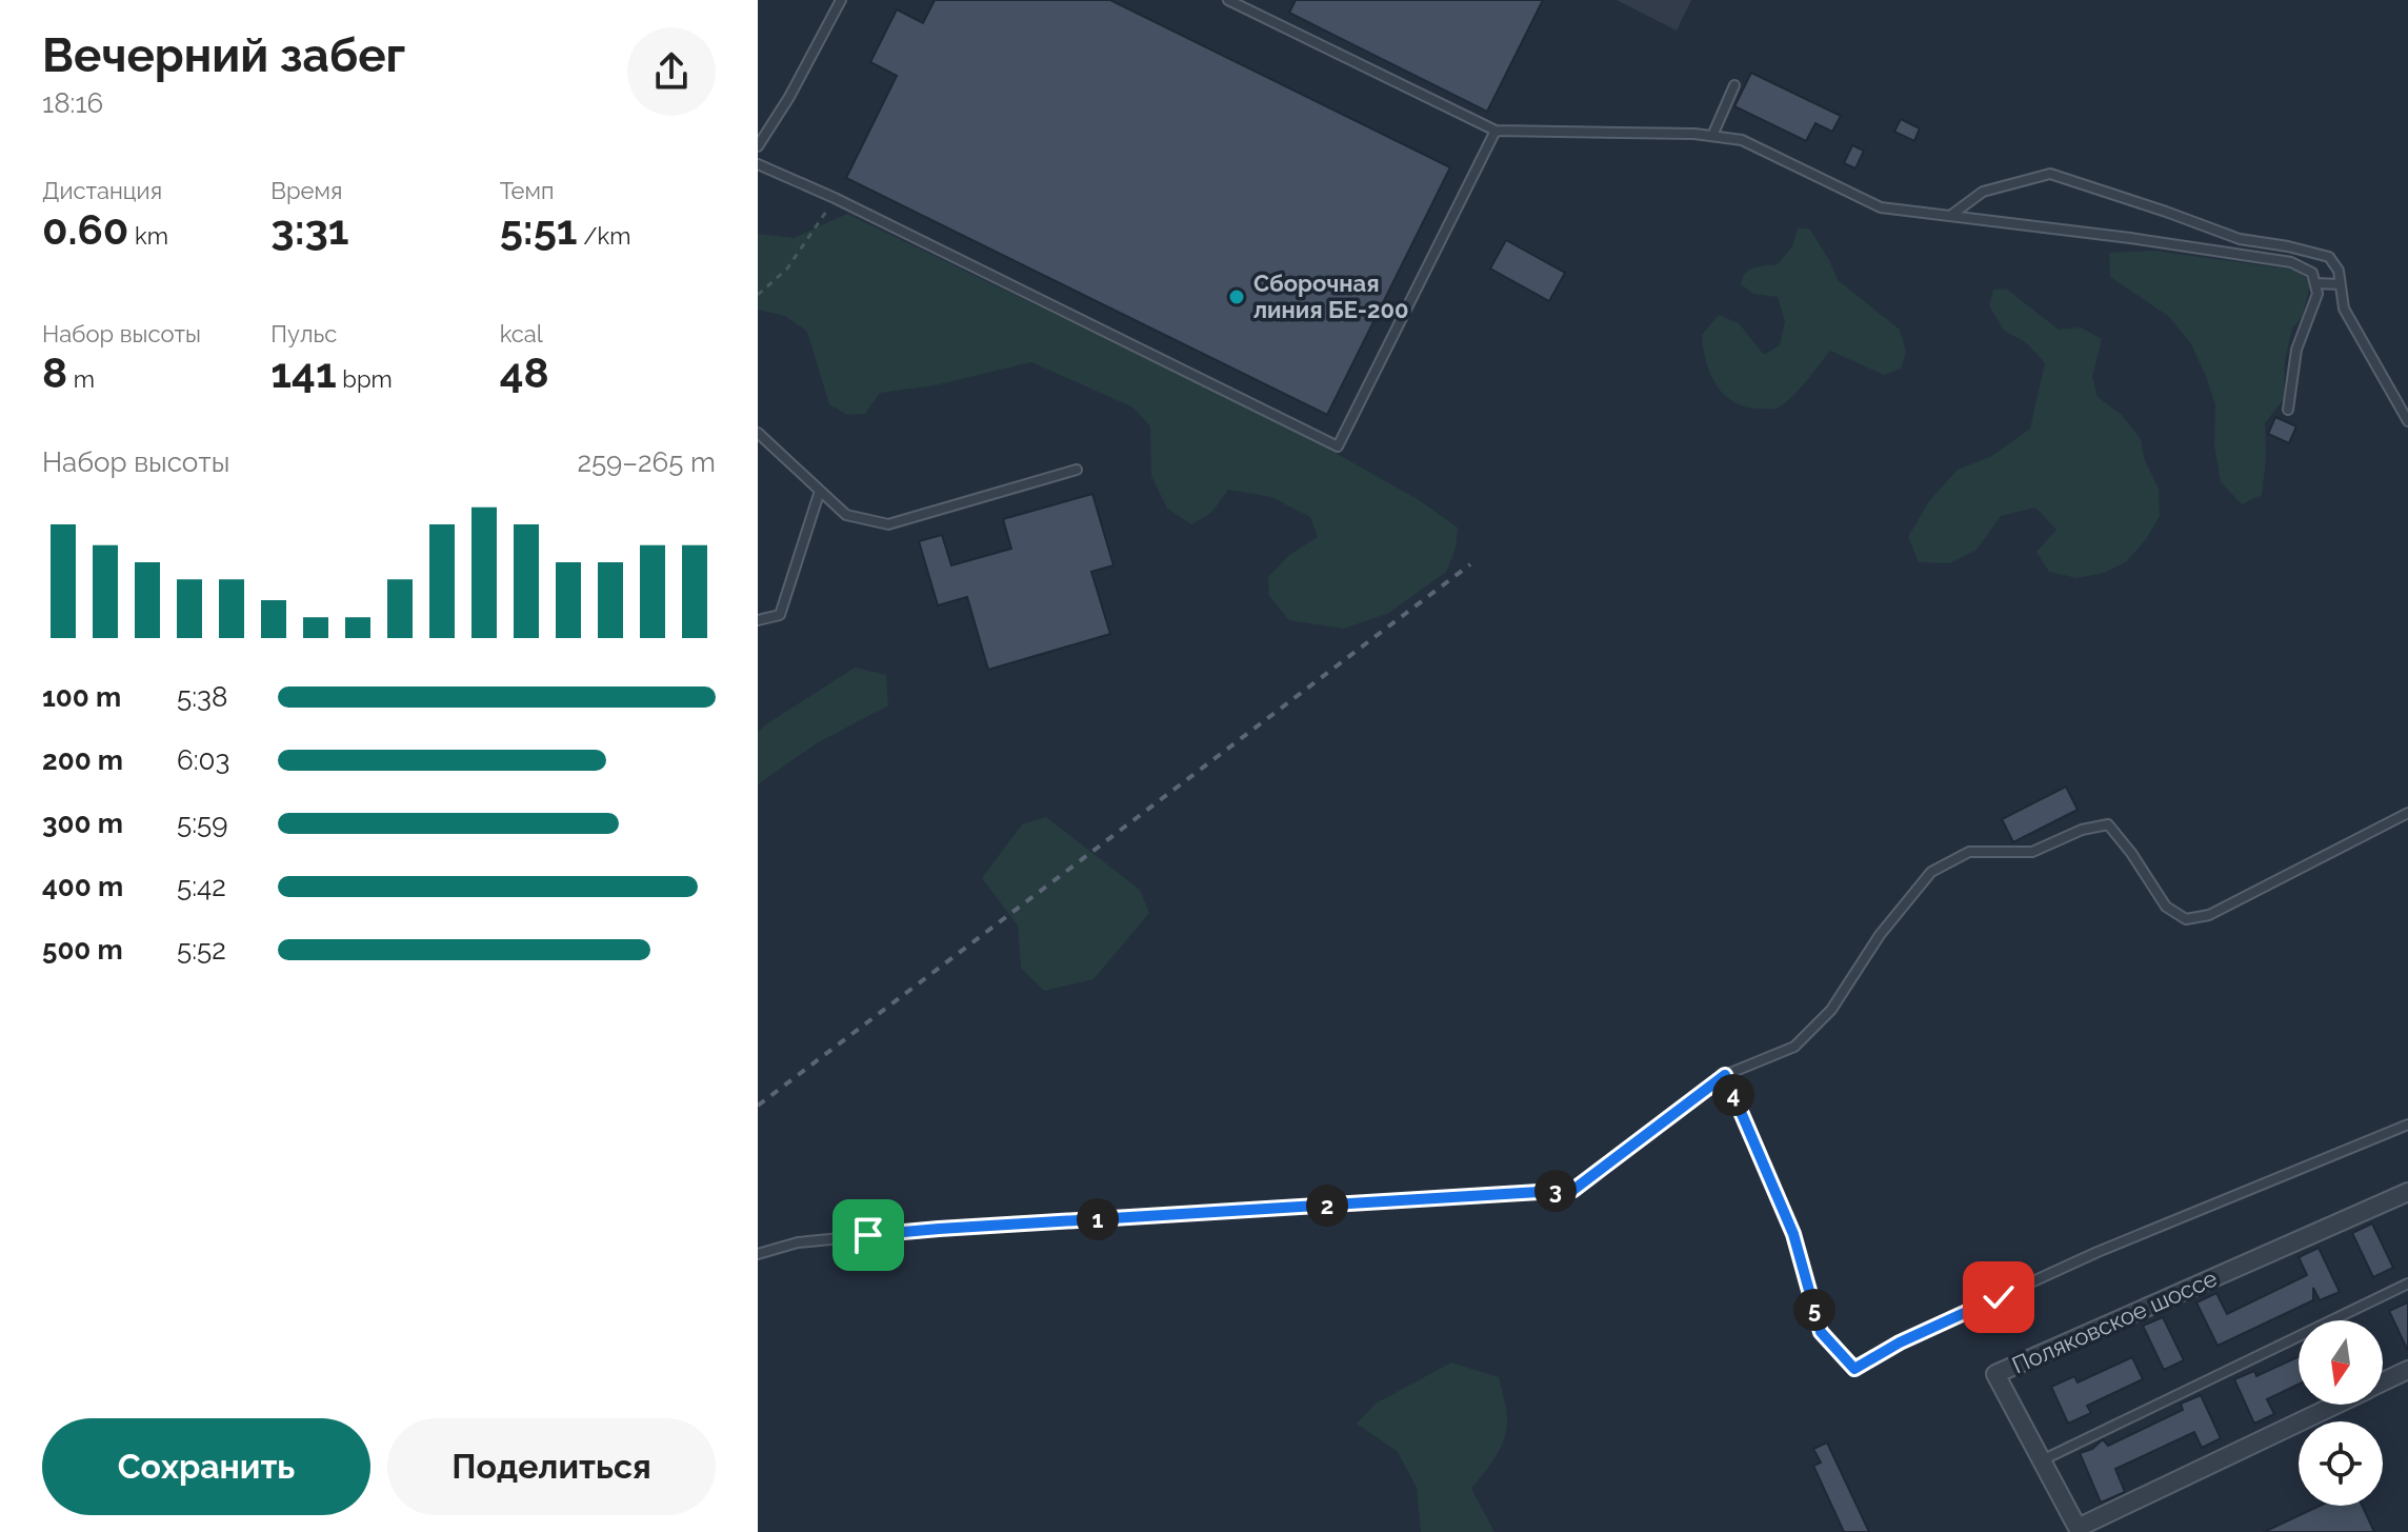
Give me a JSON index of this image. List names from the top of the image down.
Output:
{
  "streets": {
    "street": ["Поляковское шоссе"]
  },
  "places": ["Сборочная линия БЕ-200"],
  "north": "bottom",
  "page": {
    "heading": ["Вечерний забег", "18:16"],
    "stats": [
      ["Дистанция", "0.60 km"],
      ["Время", "3:31"],
      ["Темп", "5:51 /km"],
      ["Набор высоты", "8 m"],
      ["Пульс", "141 bpm"],
      ["kcal", "48"]
    ],
    "chart": ["Набор высоты", "259–265 m"],
    "list": [
      {
        "name": "100 m",
        "note": "5:38"
      },
      {
        "name": "200 m",
        "note": "6:03"
      },
      {
        "name": "300 m",
        "note": "5:59"
      },
      {
        "name": "400 m",
        "note": "5:42"
      },
      {
        "name": "500 m",
        "note": "5:52"
      }
    ],
    "pins": [
      "4",
      "3",
      "2",
      "1",
      "5"
    ],
    "buttons": ["Сохранить", "Поделиться"]
  }
}
